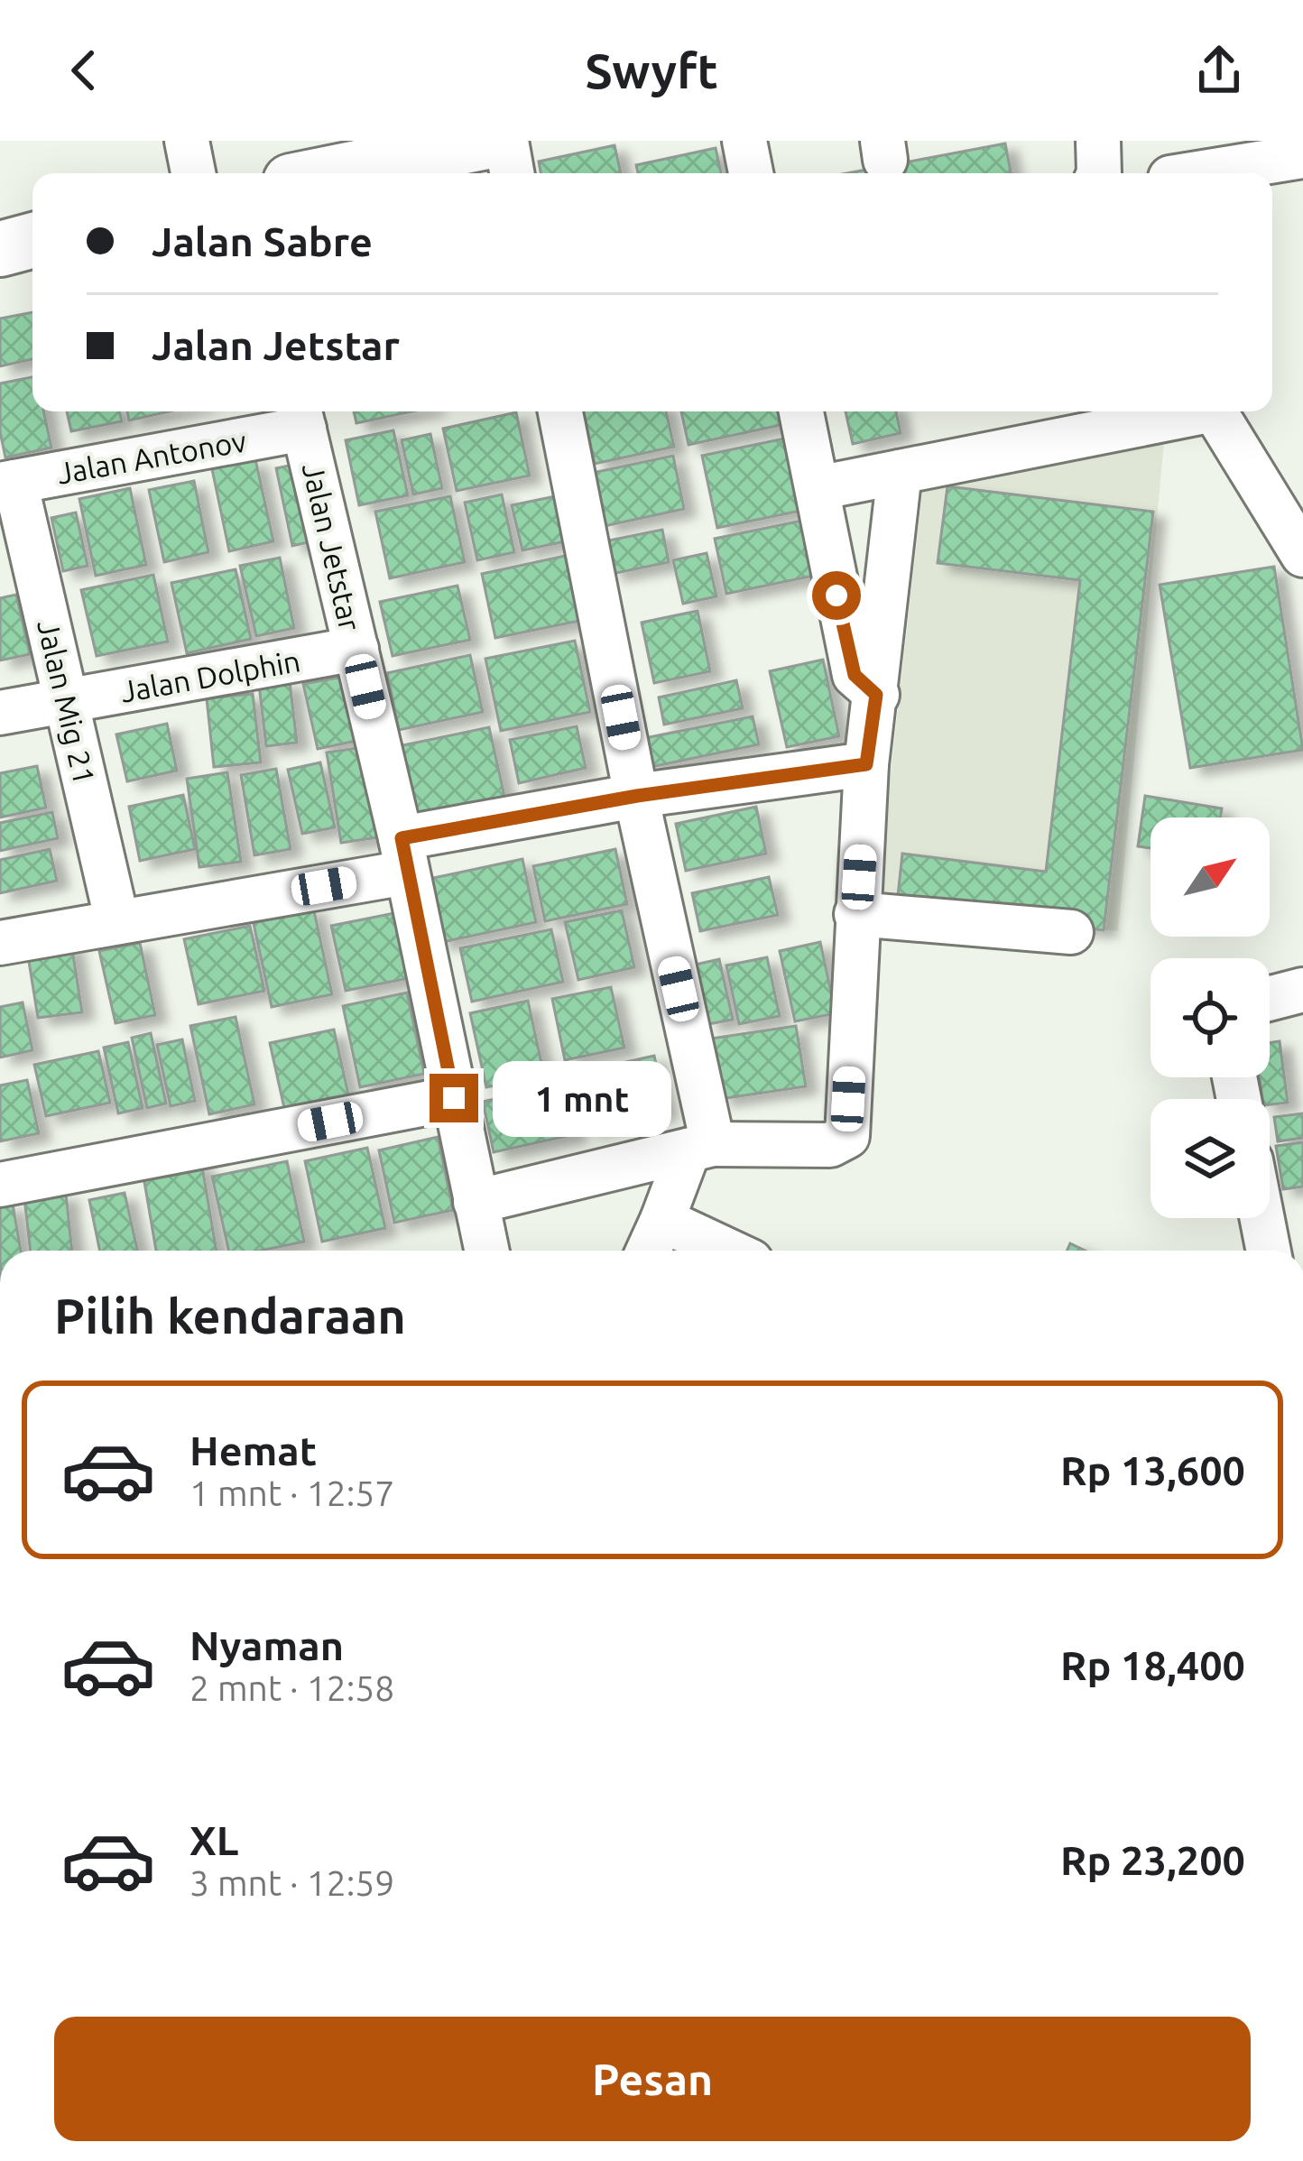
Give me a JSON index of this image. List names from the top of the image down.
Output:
{
  "streets": {
    "street": [
      "Jalan Antonov",
      "Jalan Jetstar",
      "Jalan Dolphin",
      "Jalan Mig 21"
    ]
  },
  "crossings": [
    ["Jalan Antonov", "Jalan Jetstar"],
    ["Jalan Antonov", "Jalan Mig 21"],
    ["Jalan Jetstar", "Jalan Dolphin"],
    ["Jalan Dolphin", "Jalan Mig 21"]
  ],
  "north": "top right",
  "page": {
    "header": "Swyft",
    "banner": ["Jalan Sabre", "Jalan Jetstar"],
    "bubble": "1 mnt",
    "heading": "Pilih kendaraan",
    "list": [
      {
        "name": "Hemat",
        "note": "1 mnt · 12:57",
        "value": "Rp 13,600"
      },
      {
        "name": "Nyaman",
        "note": "2 mnt · 12:58",
        "value": "Rp 18,400"
      },
      {
        "name": "XL",
        "note": "3 mnt · 12:59",
        "value": "Rp 23,200"
      }
    ],
    "buttons": "Pesan"
  }
}
